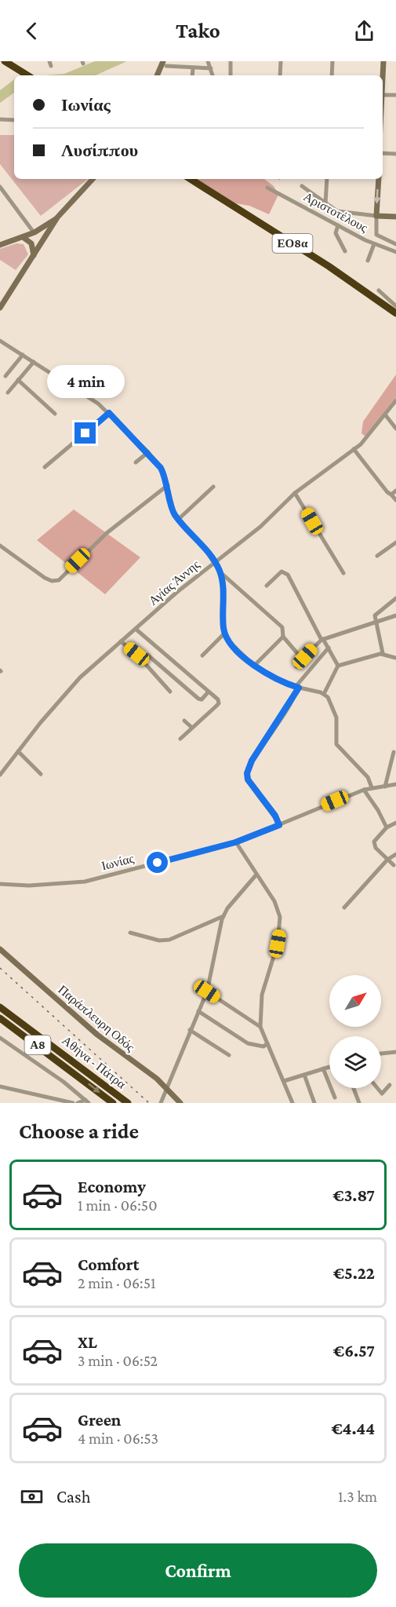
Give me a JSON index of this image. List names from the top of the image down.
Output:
{
  "streets": {
    "highway": ["ΕΟ8α", "Α8", "Αθήνα - Πάτρα"],
    "street": [
      "Αριστοτέλους",
      "Αγίας Άννης",
      "Ιωνίας",
      "Παράπλευρη Οδός"
    ]
  },
  "north": "top right",
  "page": {
    "header": "Tako",
    "banner": ["Ιωνίας", "Λυσίππου"],
    "bubble": "4 min",
    "heading": "Choose a ride",
    "list": [
      {
        "name": "Economy",
        "note": "1 min · 06:50",
        "value": "€3.87"
      },
      {
        "name": "Comfort",
        "note": "2 min · 06:51",
        "value": "€5.22"
      },
      {
        "name": "XL",
        "note": "3 min · 06:52",
        "value": "€6.57"
      },
      {
        "name": "Green",
        "note": "4 min · 06:53",
        "value": "€4.44"
      }
    ],
    "pay": ["Cash", "1.3 km"],
    "buttons": "Confirm"
  }
}
